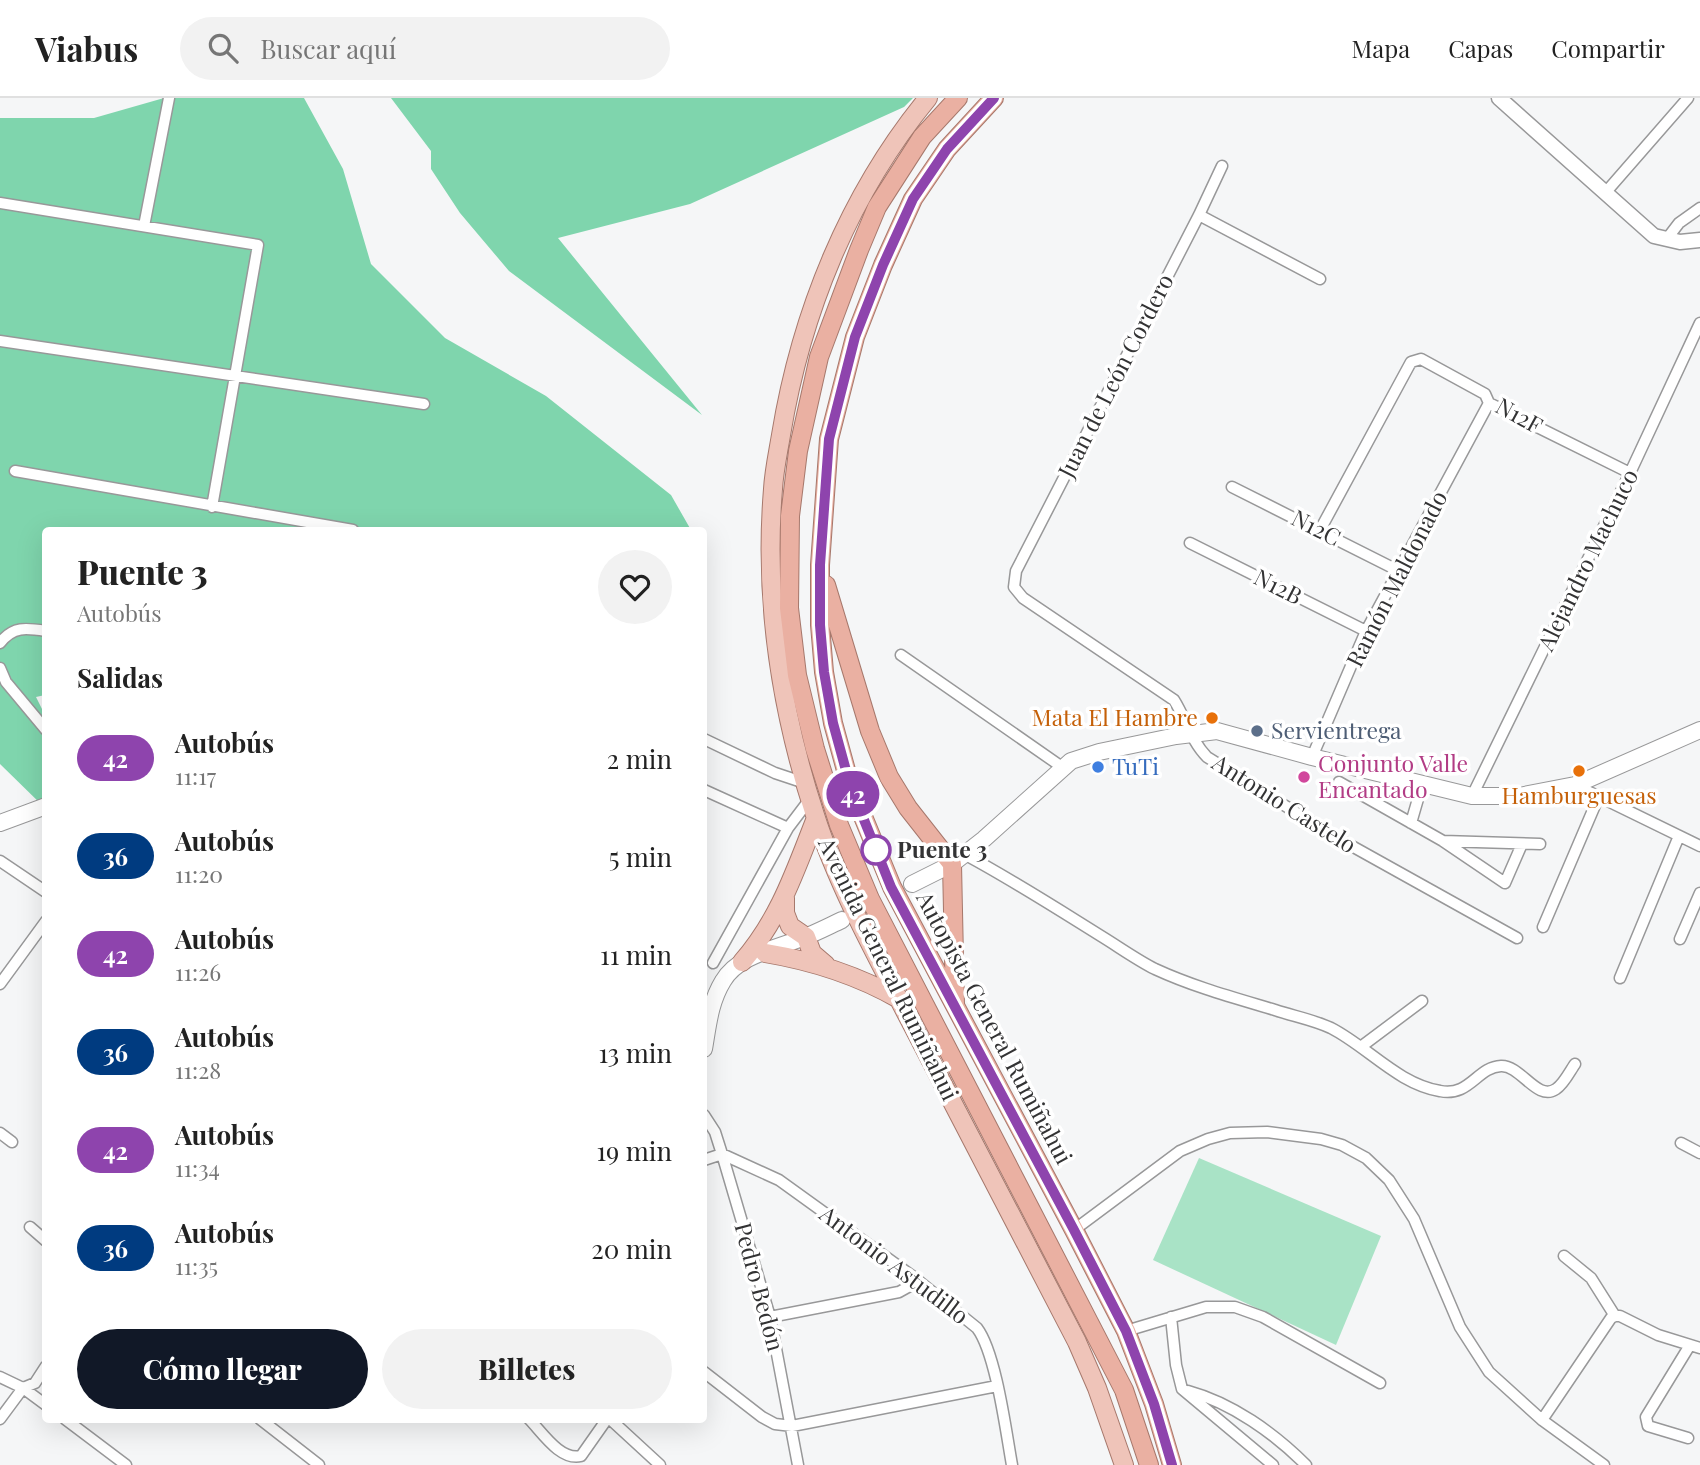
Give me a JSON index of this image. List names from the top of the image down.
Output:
{
  "streets": {
    "highway": ["Autopista General Rumiñahui"],
    "main road": ["Avenida General Rumiñahui"],
    "street": [
      "Juan de León Cordero",
      "N12F",
      "N12C",
      "Alejandro Machuco",
      "Ramón Maldonado",
      "N12B",
      "Antonio Castelo",
      "Antonio Astudillo",
      "Pedro Bedón"
    ]
  },
  "crossings": [
    ["Juan de León Cordero", "Antonio Castelo"],
    ["N12F", "N12C"],
    ["N12F", "Alejandro Machuco"],
    ["N12F", "Ramón Maldonado"],
    ["N12C", "Ramón Maldonado"],
    ["Ramón Maldonado", "N12B"],
    ["Antonio Astudillo", "Pedro Bedón"]
  ],
  "places": [
    "Mata El Hambre",
    "Servientrega",
    "TuTi",
    "Hamburguesas",
    "Conjunto Valle Encantado",
    "Puente 3"
  ],
  "lines": ["bus line 42"],
  "page": {
    "header": "Viabus",
    "search": "Buscar aquí",
    "nav": ["Mapa", "Capas", "Compartir"],
    "on_map": "42",
    "heading": [
      ["Puente 3", "Autobús"],
      "Salidas"
    ],
    "list": [
      {
        "mark": "42",
        "name": "Autobús",
        "note": "11:17",
        "value": "2 min"
      },
      {
        "mark": "36",
        "name": "Autobús",
        "note": "11:20",
        "value": "5 min"
      },
      {
        "mark": "42",
        "name": "Autobús",
        "note": "11:26",
        "value": "11 min"
      },
      {
        "mark": "36",
        "name": "Autobús",
        "note": "11:28",
        "value": "13 min"
      },
      {
        "mark": "42",
        "name": "Autobús",
        "note": "11:34",
        "value": "19 min"
      },
      {
        "mark": "36",
        "name": "Autobús",
        "note": "11:35",
        "value": "20 min"
      }
    ],
    "buttons": ["Cómo llegar", "Billetes"]
  }
}
